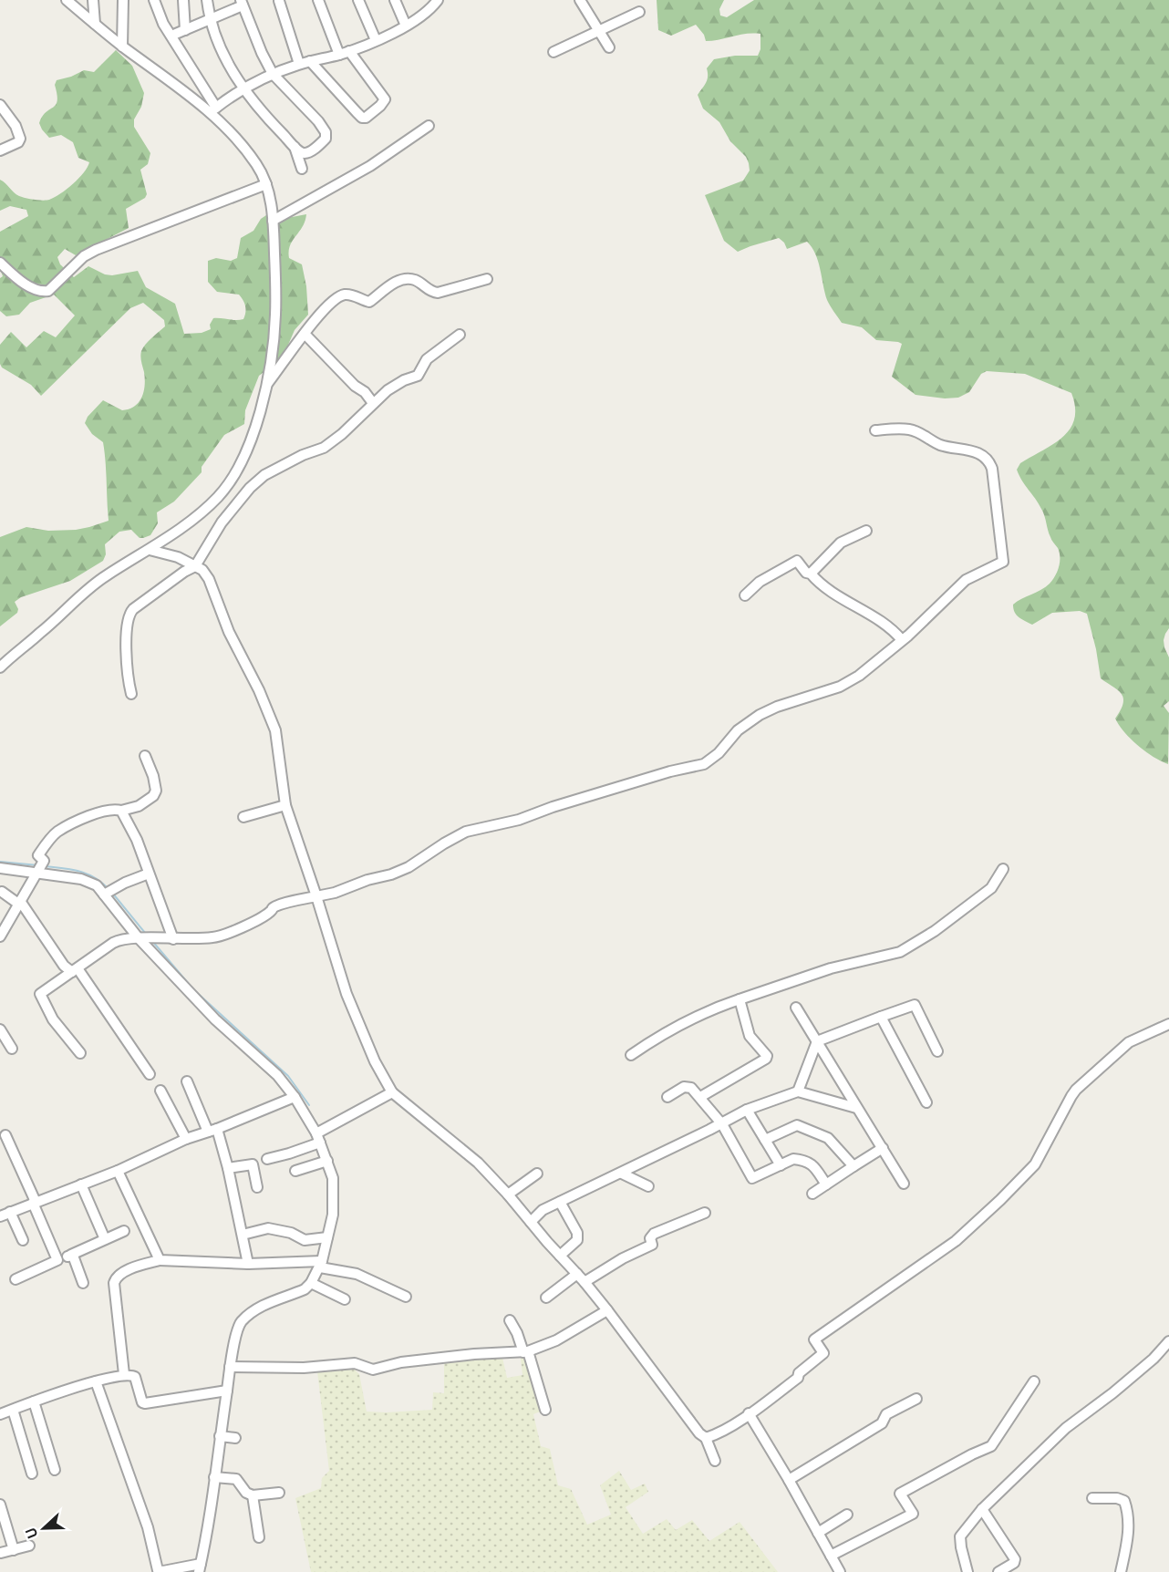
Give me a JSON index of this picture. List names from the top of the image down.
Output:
{
  "north": "left"
}
